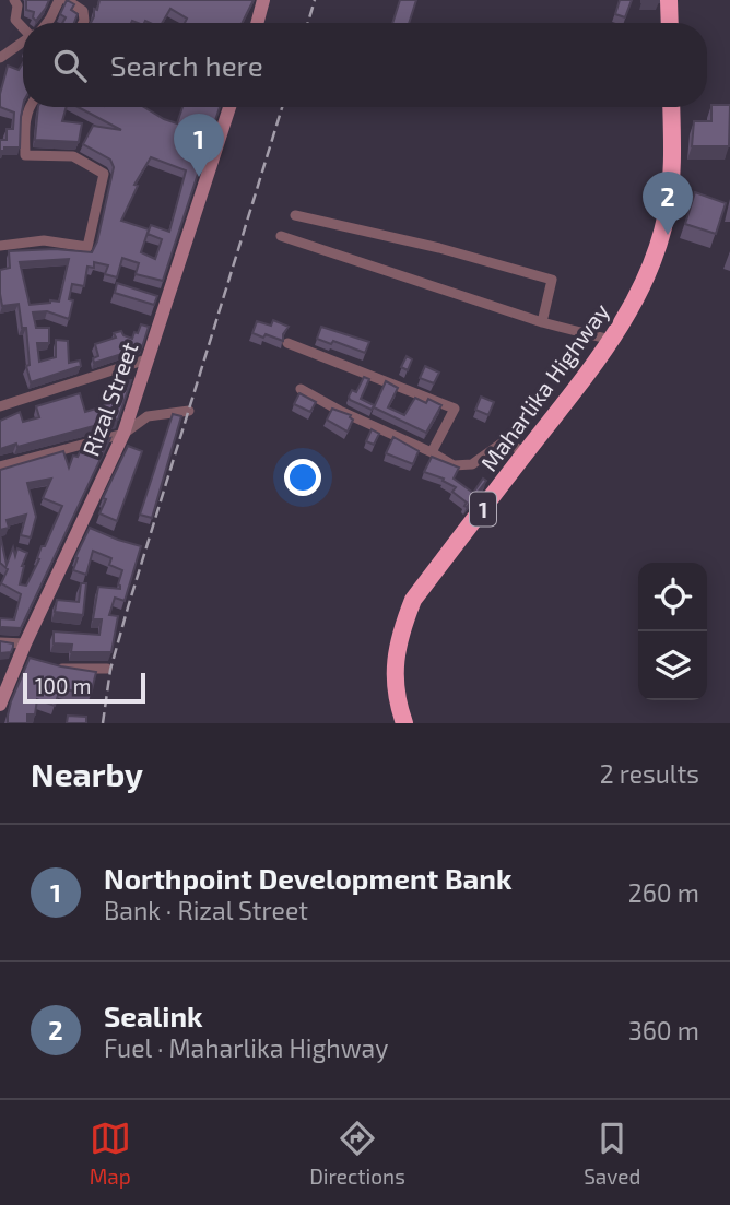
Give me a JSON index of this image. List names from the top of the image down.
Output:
{
  "streets": {
    "highway": ["Maharlika Highway", "1"],
    "street": ["Rizal Street"]
  },
  "scale_bar": "100 m",
  "page": {
    "search": "Search here",
    "pins": ["1", "2"],
    "scale": "100 m",
    "heading": ["Nearby", "2 results"],
    "list": [
      {
        "mark": "1",
        "name": "Northpoint Development Bank",
        "note": "Bank · Rizal Street",
        "value": "260 m"
      },
      {
        "mark": "2",
        "name": "Sealink",
        "note": "Fuel · Maharlika Highway",
        "value": "360 m"
      }
    ],
    "nav": ["Map", "Directions", "Saved"]
  }
}
